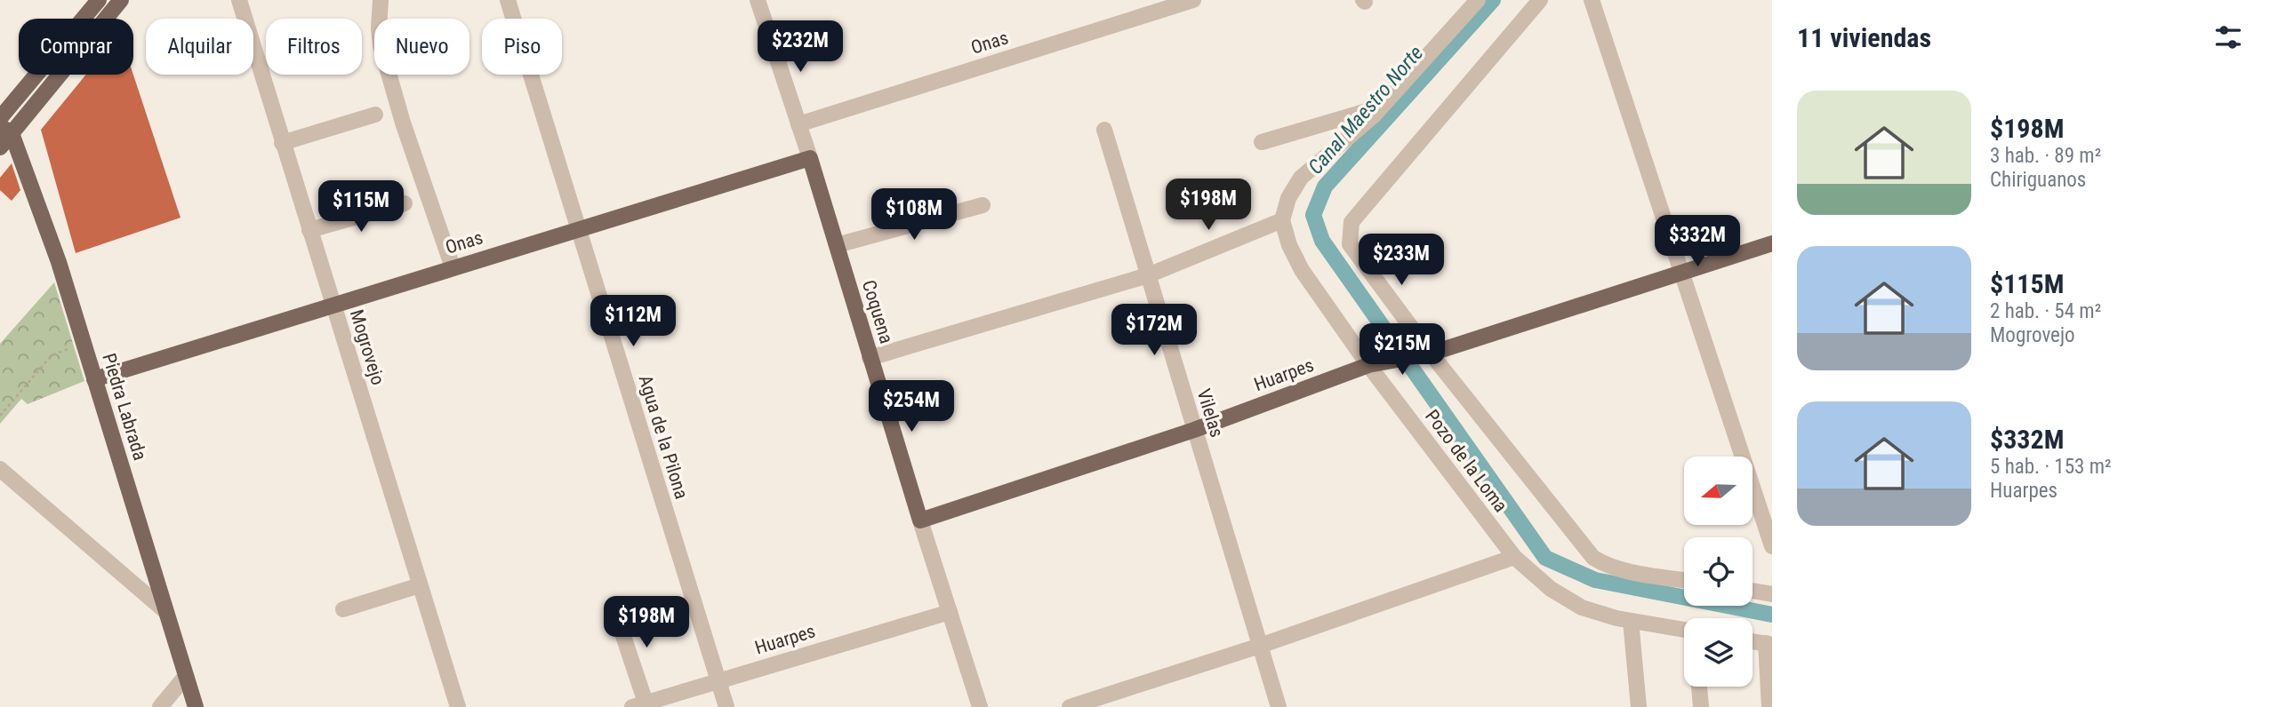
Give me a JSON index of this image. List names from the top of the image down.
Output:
{
  "streets": {
    "main road": [
      "Onas",
      "Coquena",
      "Huarpes",
      "Piedra Labrada"
    ],
    "street": [
      "Mogrovejo",
      "Vilelas",
      "Agua de la Pilona",
      "Pozo de la Loma"
    ]
  },
  "crossings": [
    ["Onas", "Coquena"],
    ["Onas", "Mogrovejo"],
    ["Onas", "Piedra Labrada"],
    ["Onas", "Agua de la Pilona"],
    ["Coquena", "Huarpes"],
    ["Huarpes", "Vilelas"],
    ["Huarpes", "Agua de la Pilona"],
    ["Huarpes", "Pozo de la Loma"]
  ],
  "water": ["Canal Maestro Norte"],
  "north": "left",
  "page": {
    "heading": "11 viviendas",
    "chip": [
      "Comprar",
      "Alquilar",
      "Filtros",
      "Nuevo",
      "Piso"
    ],
    "price": [
      "$232M",
      "$198M",
      "$115M",
      "$108M",
      "$332M",
      "$233M",
      "$112M",
      "$172M",
      "$215M",
      "$254M",
      "$198M"
    ],
    "list": [
      {
        "name": "$198M",
        "note": "3 hab. · 89 m² · Chiriguanos"
      },
      {
        "name": "$115M",
        "note": "2 hab. · 54 m² · Mogrovejo"
      },
      {
        "name": "$332M",
        "note": "5 hab. · 153 m² · Huarpes"
      }
    ]
  }
}
